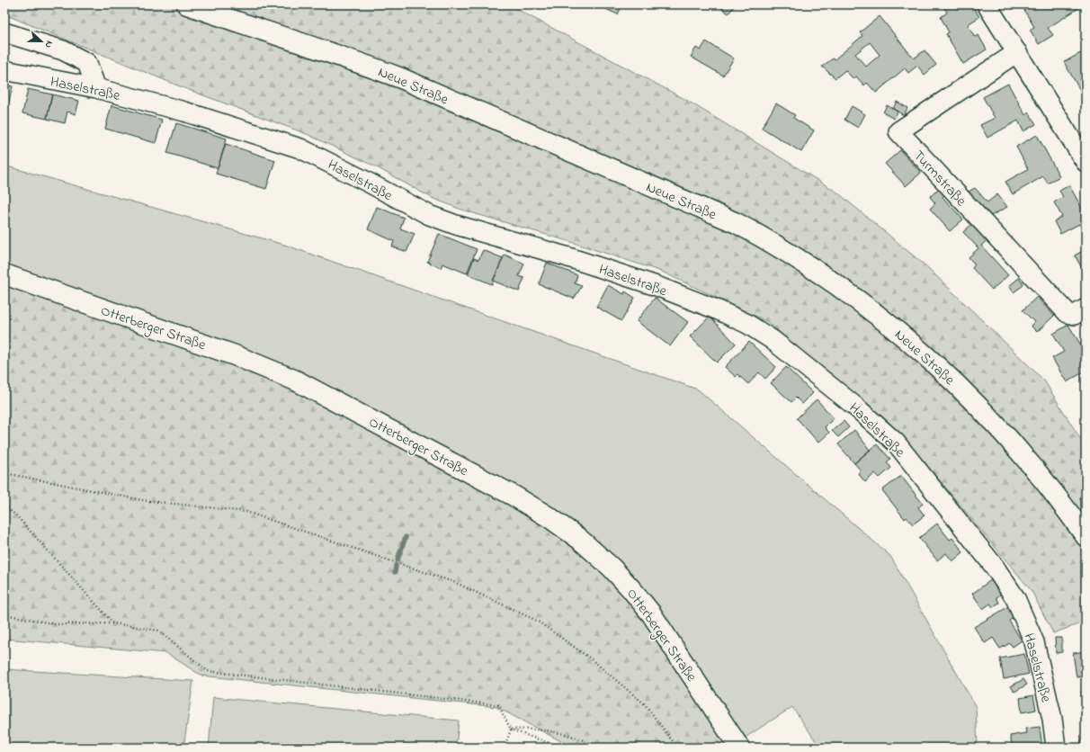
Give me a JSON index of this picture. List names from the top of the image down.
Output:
{
  "streets": {
    "main road": ["Neue Straße", "Otterberger Straße"],
    "street": ["Haselstraße", "Turmstraße"]
  },
  "north": "right"
}
